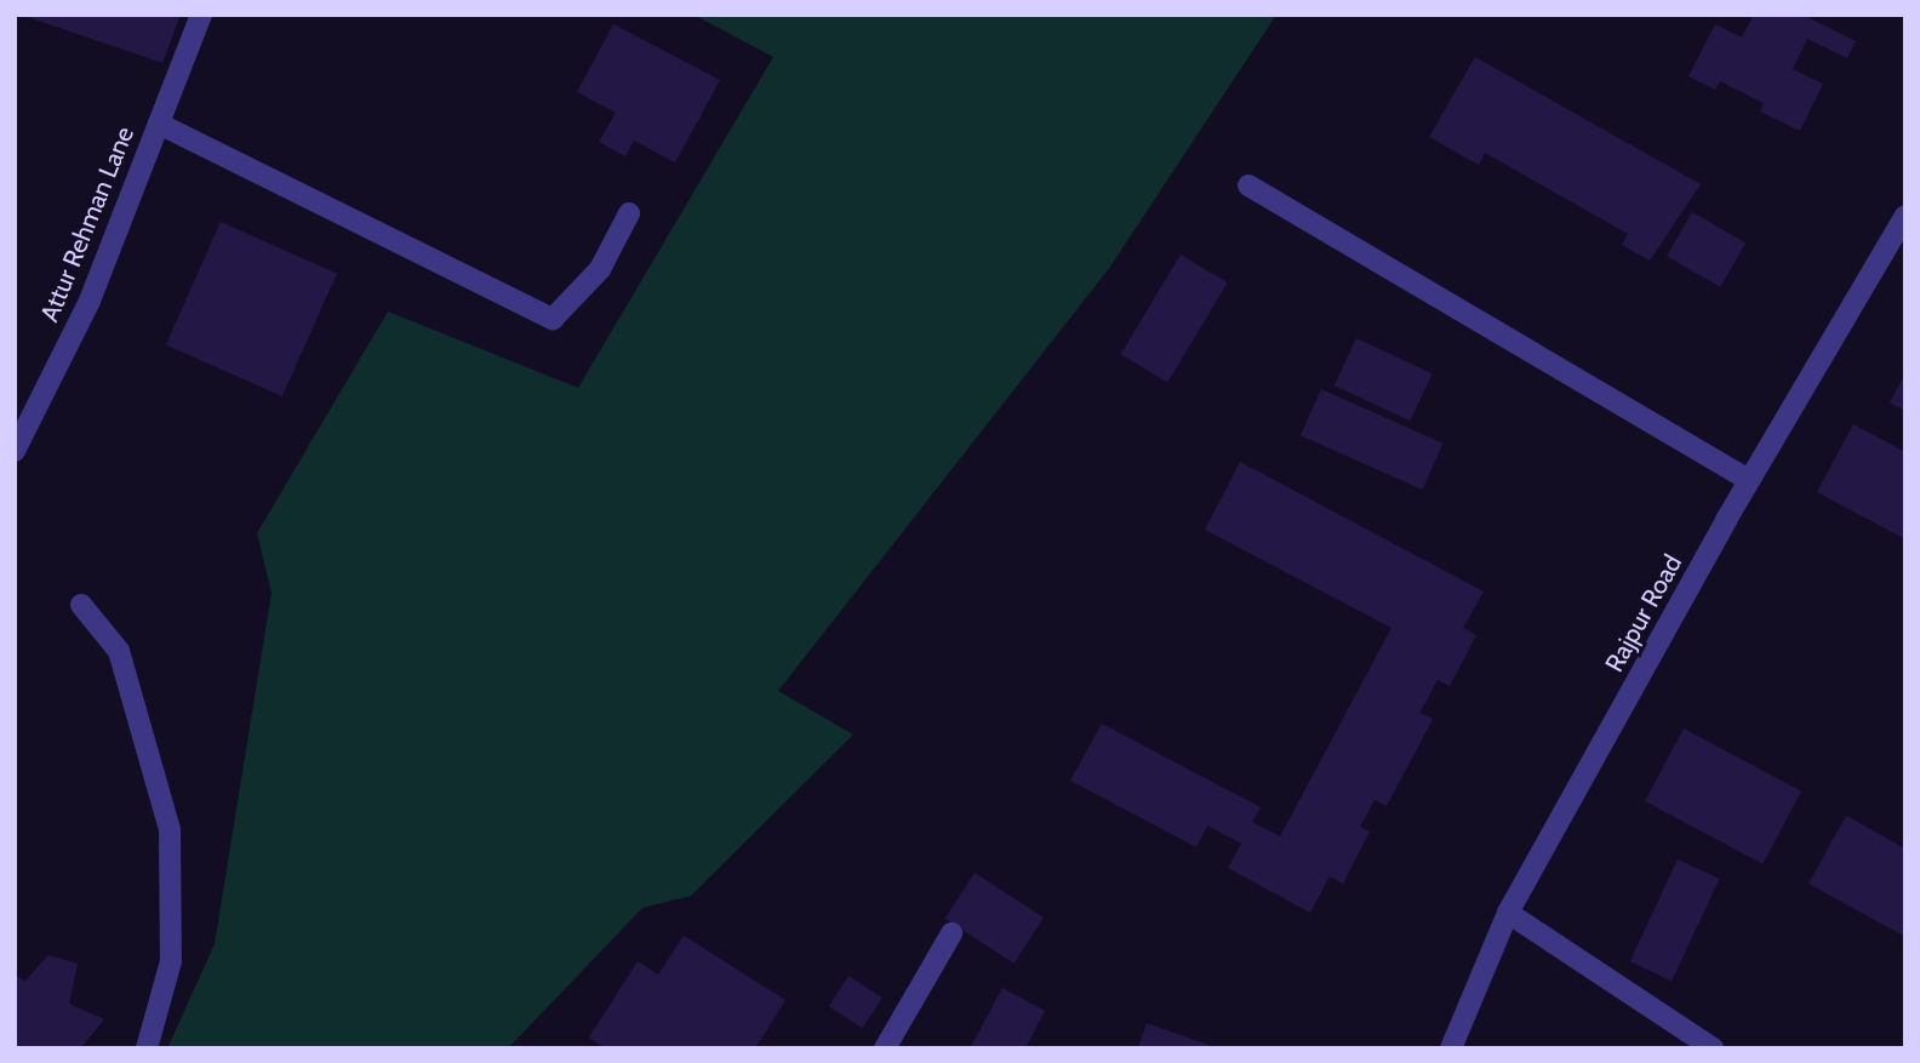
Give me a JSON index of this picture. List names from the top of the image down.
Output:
{
  "streets": {
    "street": ["Attur Rehman Lane", "Rajpur Road"]
  }
}
